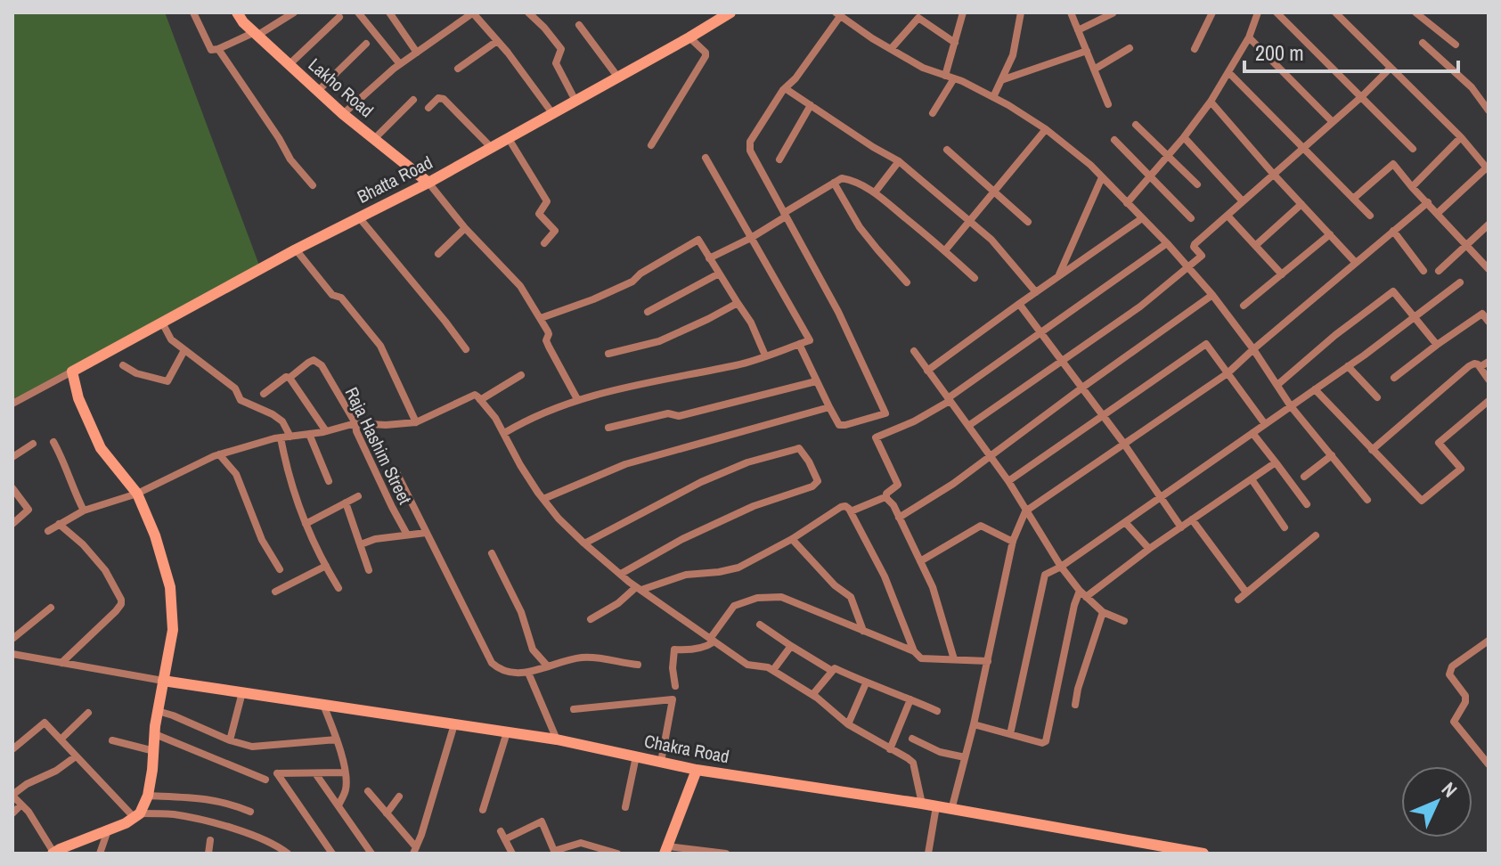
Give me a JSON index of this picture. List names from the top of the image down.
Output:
{
  "streets": {
    "main road": ["Lakho Road", "Bhatta Road", "Chakra Road"],
    "street": ["Raja Hashim Street"]
  },
  "crossings": [
    ["Lakho Road", "Bhatta Road"]
  ],
  "scale_bar": "200 m",
  "north": "top right"
}
